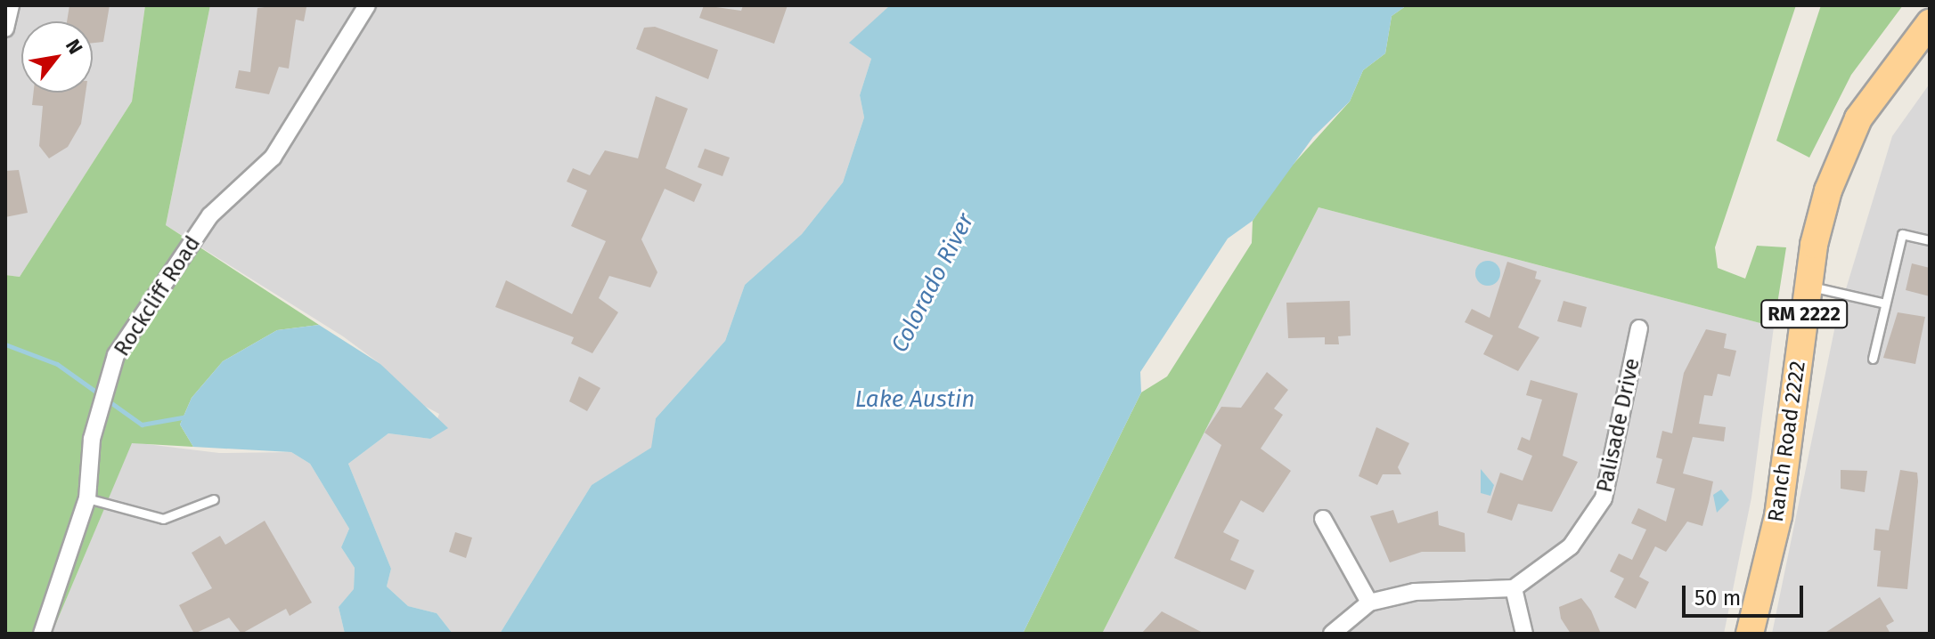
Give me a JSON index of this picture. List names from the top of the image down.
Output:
{
  "streets": {
    "main road": ["RM 2222", "Ranch Road 2222"],
    "street": ["Rockcliff Road", "Palisade Drive"]
  },
  "water": ["Colorado River", "Lake Austin"],
  "scale_bar": "50 m",
  "north": "top right"
}
